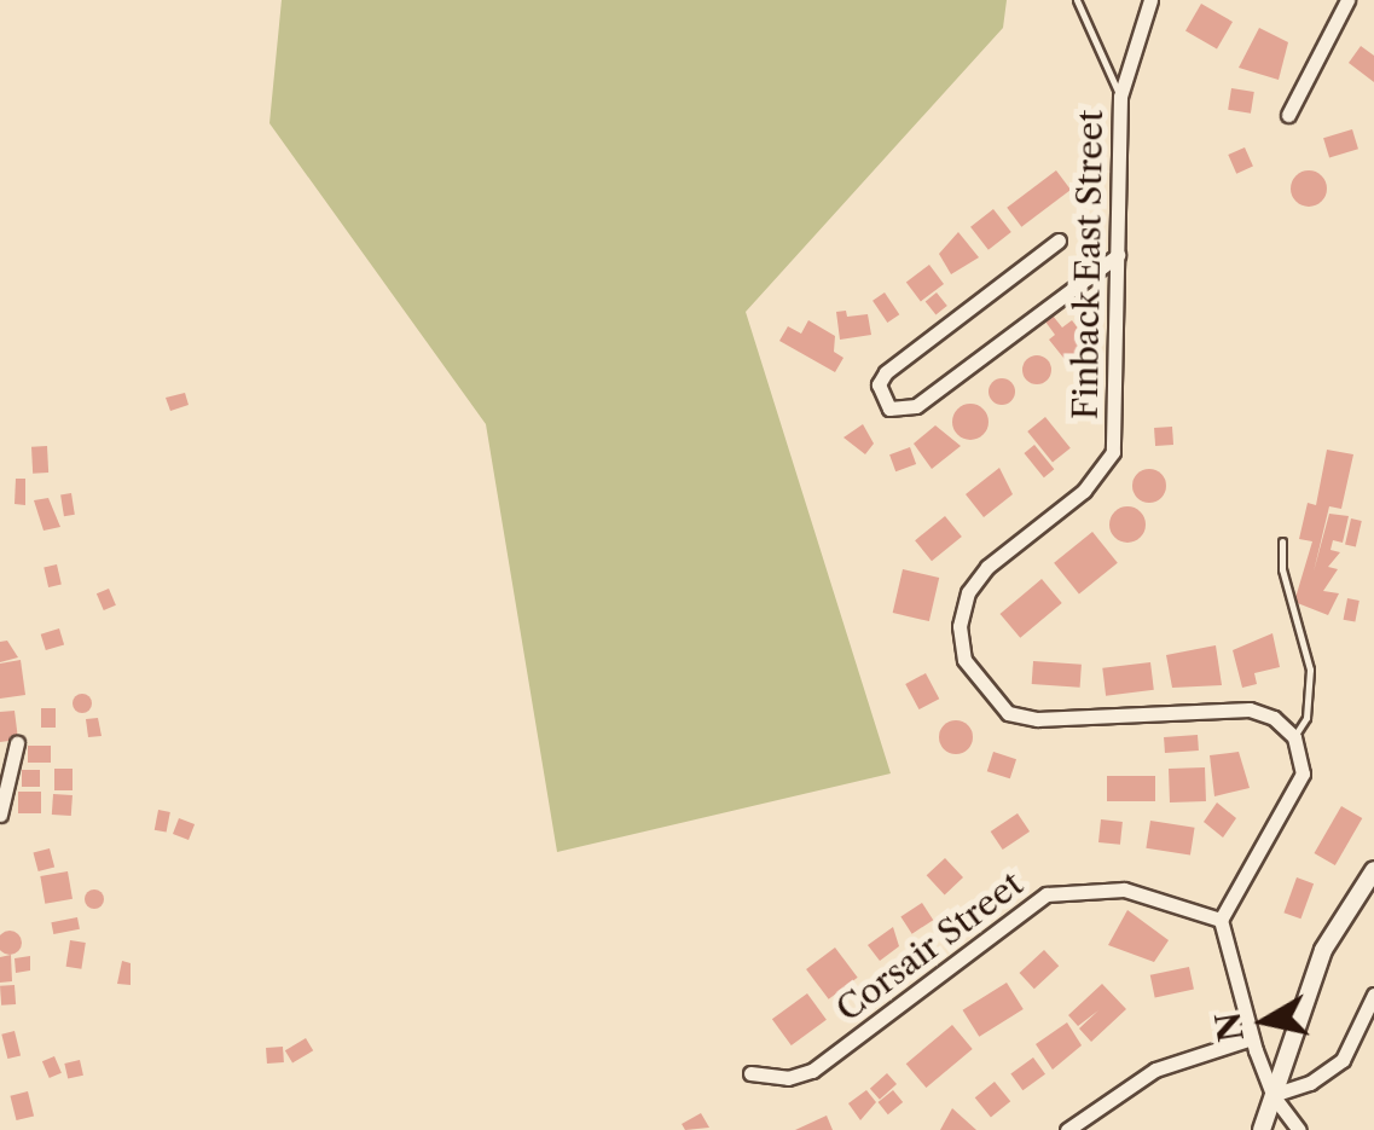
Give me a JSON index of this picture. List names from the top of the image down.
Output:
{
  "streets": {
    "street": ["Finback East Street", "Corsair Street"]
  },
  "north": "left"
}
